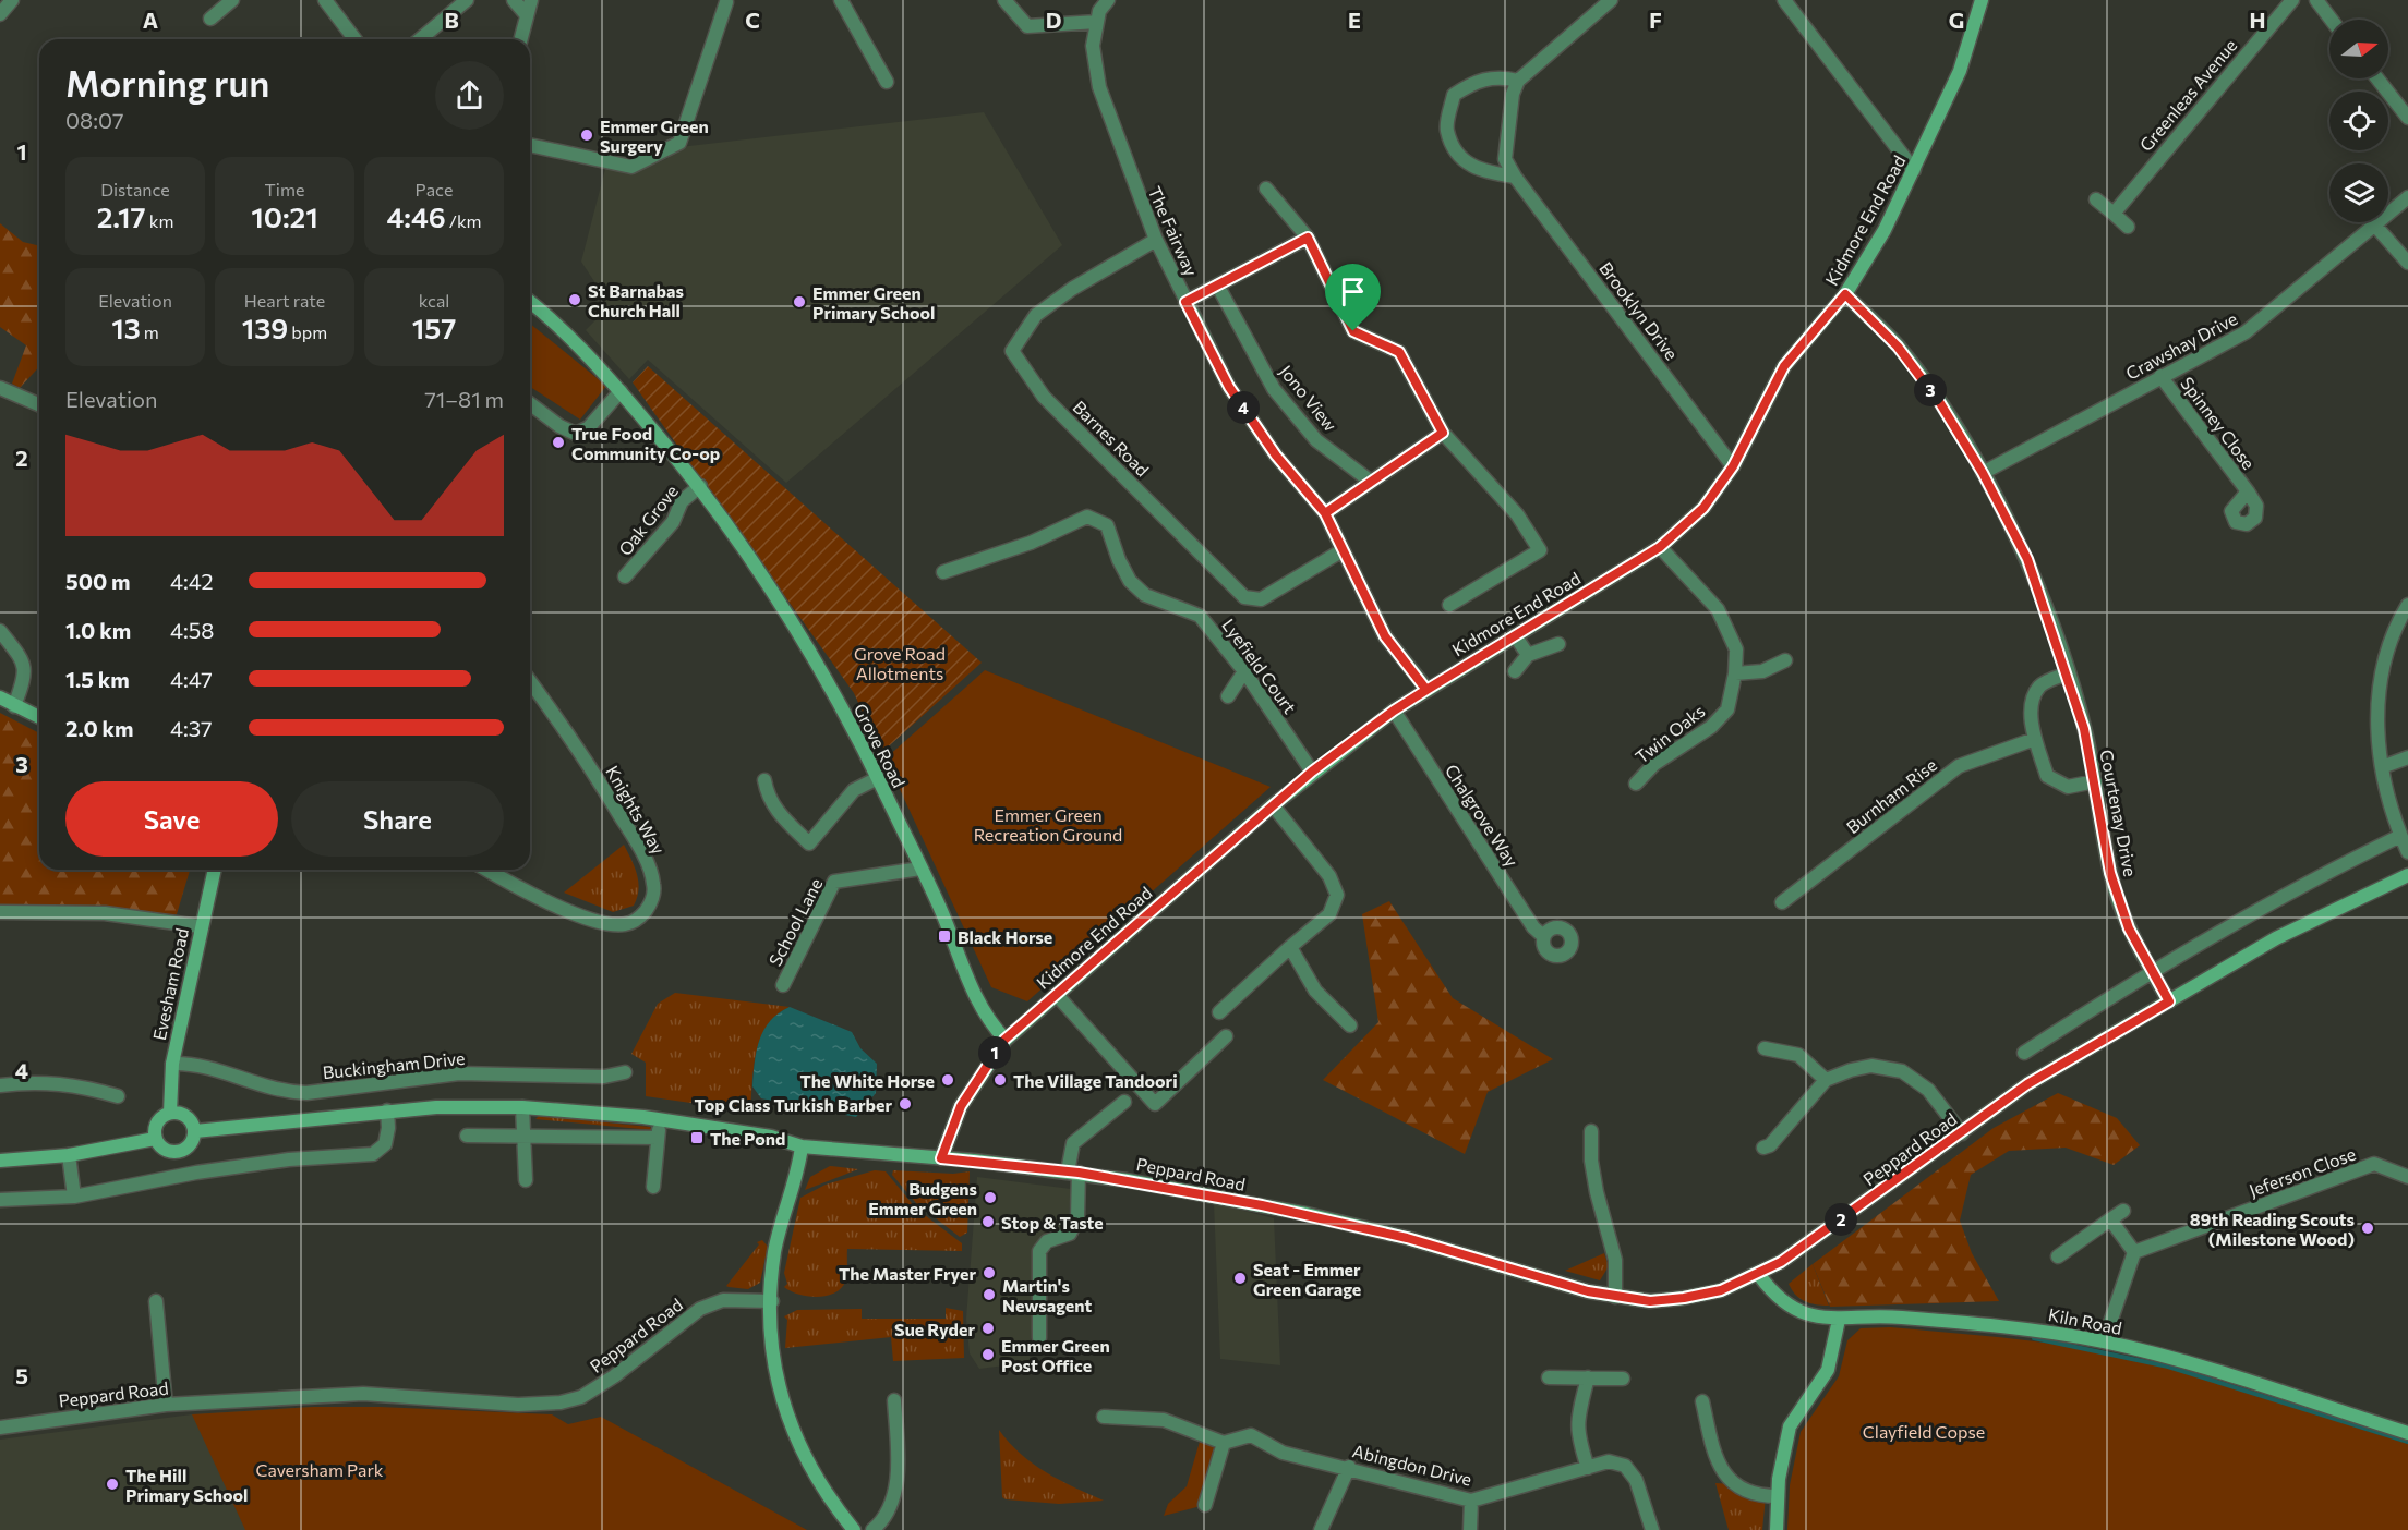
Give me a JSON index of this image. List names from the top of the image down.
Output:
{
  "streets": {
    "street": [
      "Greenleas Avenue",
      "Kidmore End Road",
      "The Fairway",
      "Brooklyn Drive",
      "Crawshay Drive",
      "Jono View",
      "Spinney Close",
      "Barnes Road",
      "Oak Grove",
      "Lyefield Court",
      "Twin Oaks",
      "Grove Road",
      "Burnham Rise",
      "Knights Way",
      "Courtenay Drive",
      "Chalgrove Way",
      "School Lane",
      "Evesham Road",
      "Buckingham Drive",
      "Peppard Road",
      "Jeferson Close",
      "Kiln Road",
      "Abingdon Drive"
    ]
  },
  "crossings": [
    ["Kidmore End Road", "The Fairway"],
    ["Kidmore End Road", "Brooklyn Drive"],
    ["Kidmore End Road", "Lyefield Court"],
    ["Kidmore End Road", "Twin Oaks"],
    ["Kidmore End Road", "Grove Road"],
    ["Kidmore End Road", "Courtenay Drive"],
    ["Kidmore End Road", "Chalgrove Way"],
    ["Kidmore End Road", "Peppard Road"],
    ["The Fairway", "Barnes Road"],
    ["Crawshay Drive", "Spinney Close"],
    ["Crawshay Drive", "Courtenay Drive"],
    ["Oak Grove", "Grove Road"],
    ["Grove Road", "School Lane"],
    ["Courtenay Drive", "Peppard Road"],
    ["Evesham Road", "Buckingham Drive"],
    ["Peppard Road", "Kiln Road"]
  ],
  "parks": [
    "Grove Road Allotments",
    "Emmer Green Recreation Ground",
    "Clayfield Copse",
    "Caversham Park"
  ],
  "places": {
    "other": [
      "Emmer Green Surgery",
      "St Barnabas Church Hall",
      "Emmer Green Primary School",
      "True Food Community Co-op",
      "The White Horse",
      "The Village Tandoori",
      "Top Class Turkish Barber",
      "Budgens Emmer Green",
      "Stop & Taste",
      "89th Reading Scouts (Milestone Wood)",
      "The Master Fryer",
      "Seat - Emmer Green Garage",
      "Martin's Newsagent",
      "Sue Ryder",
      "Emmer Green Post Office",
      "The Hill Primary School"
    ],
    "transit": ["Black Horse", "The Pond"]
  },
  "north": "right",
  "page": {
    "heading": ["Morning run", "08:07"],
    "stats": [
      ["Distance", "2.17 km"],
      ["Time", "10:21"],
      ["Pace", "4:46 /km"],
      ["Elevation", "13 m"],
      ["Heart rate", "139 bpm"],
      ["kcal", "157"]
    ],
    "chart": ["Elevation", "71–81 m"],
    "pins": [
      "3",
      "4",
      "1",
      "2"
    ],
    "list": [
      {
        "name": "500 m",
        "note": "4:42"
      },
      {
        "name": "1.0 km",
        "note": "4:58"
      },
      {
        "name": "1.5 km",
        "note": "4:47"
      },
      {
        "name": "2.0 km",
        "note": "4:37"
      }
    ],
    "buttons": ["Save", "Share"]
  },
  "grid": {
    "columns": [
      "A",
      "B",
      "C",
      "D",
      "E",
      "F",
      "G",
      "H"
    ],
    "rows": [
      "1",
      "2",
      "3",
      "4",
      "5"
    ]
  }
}
